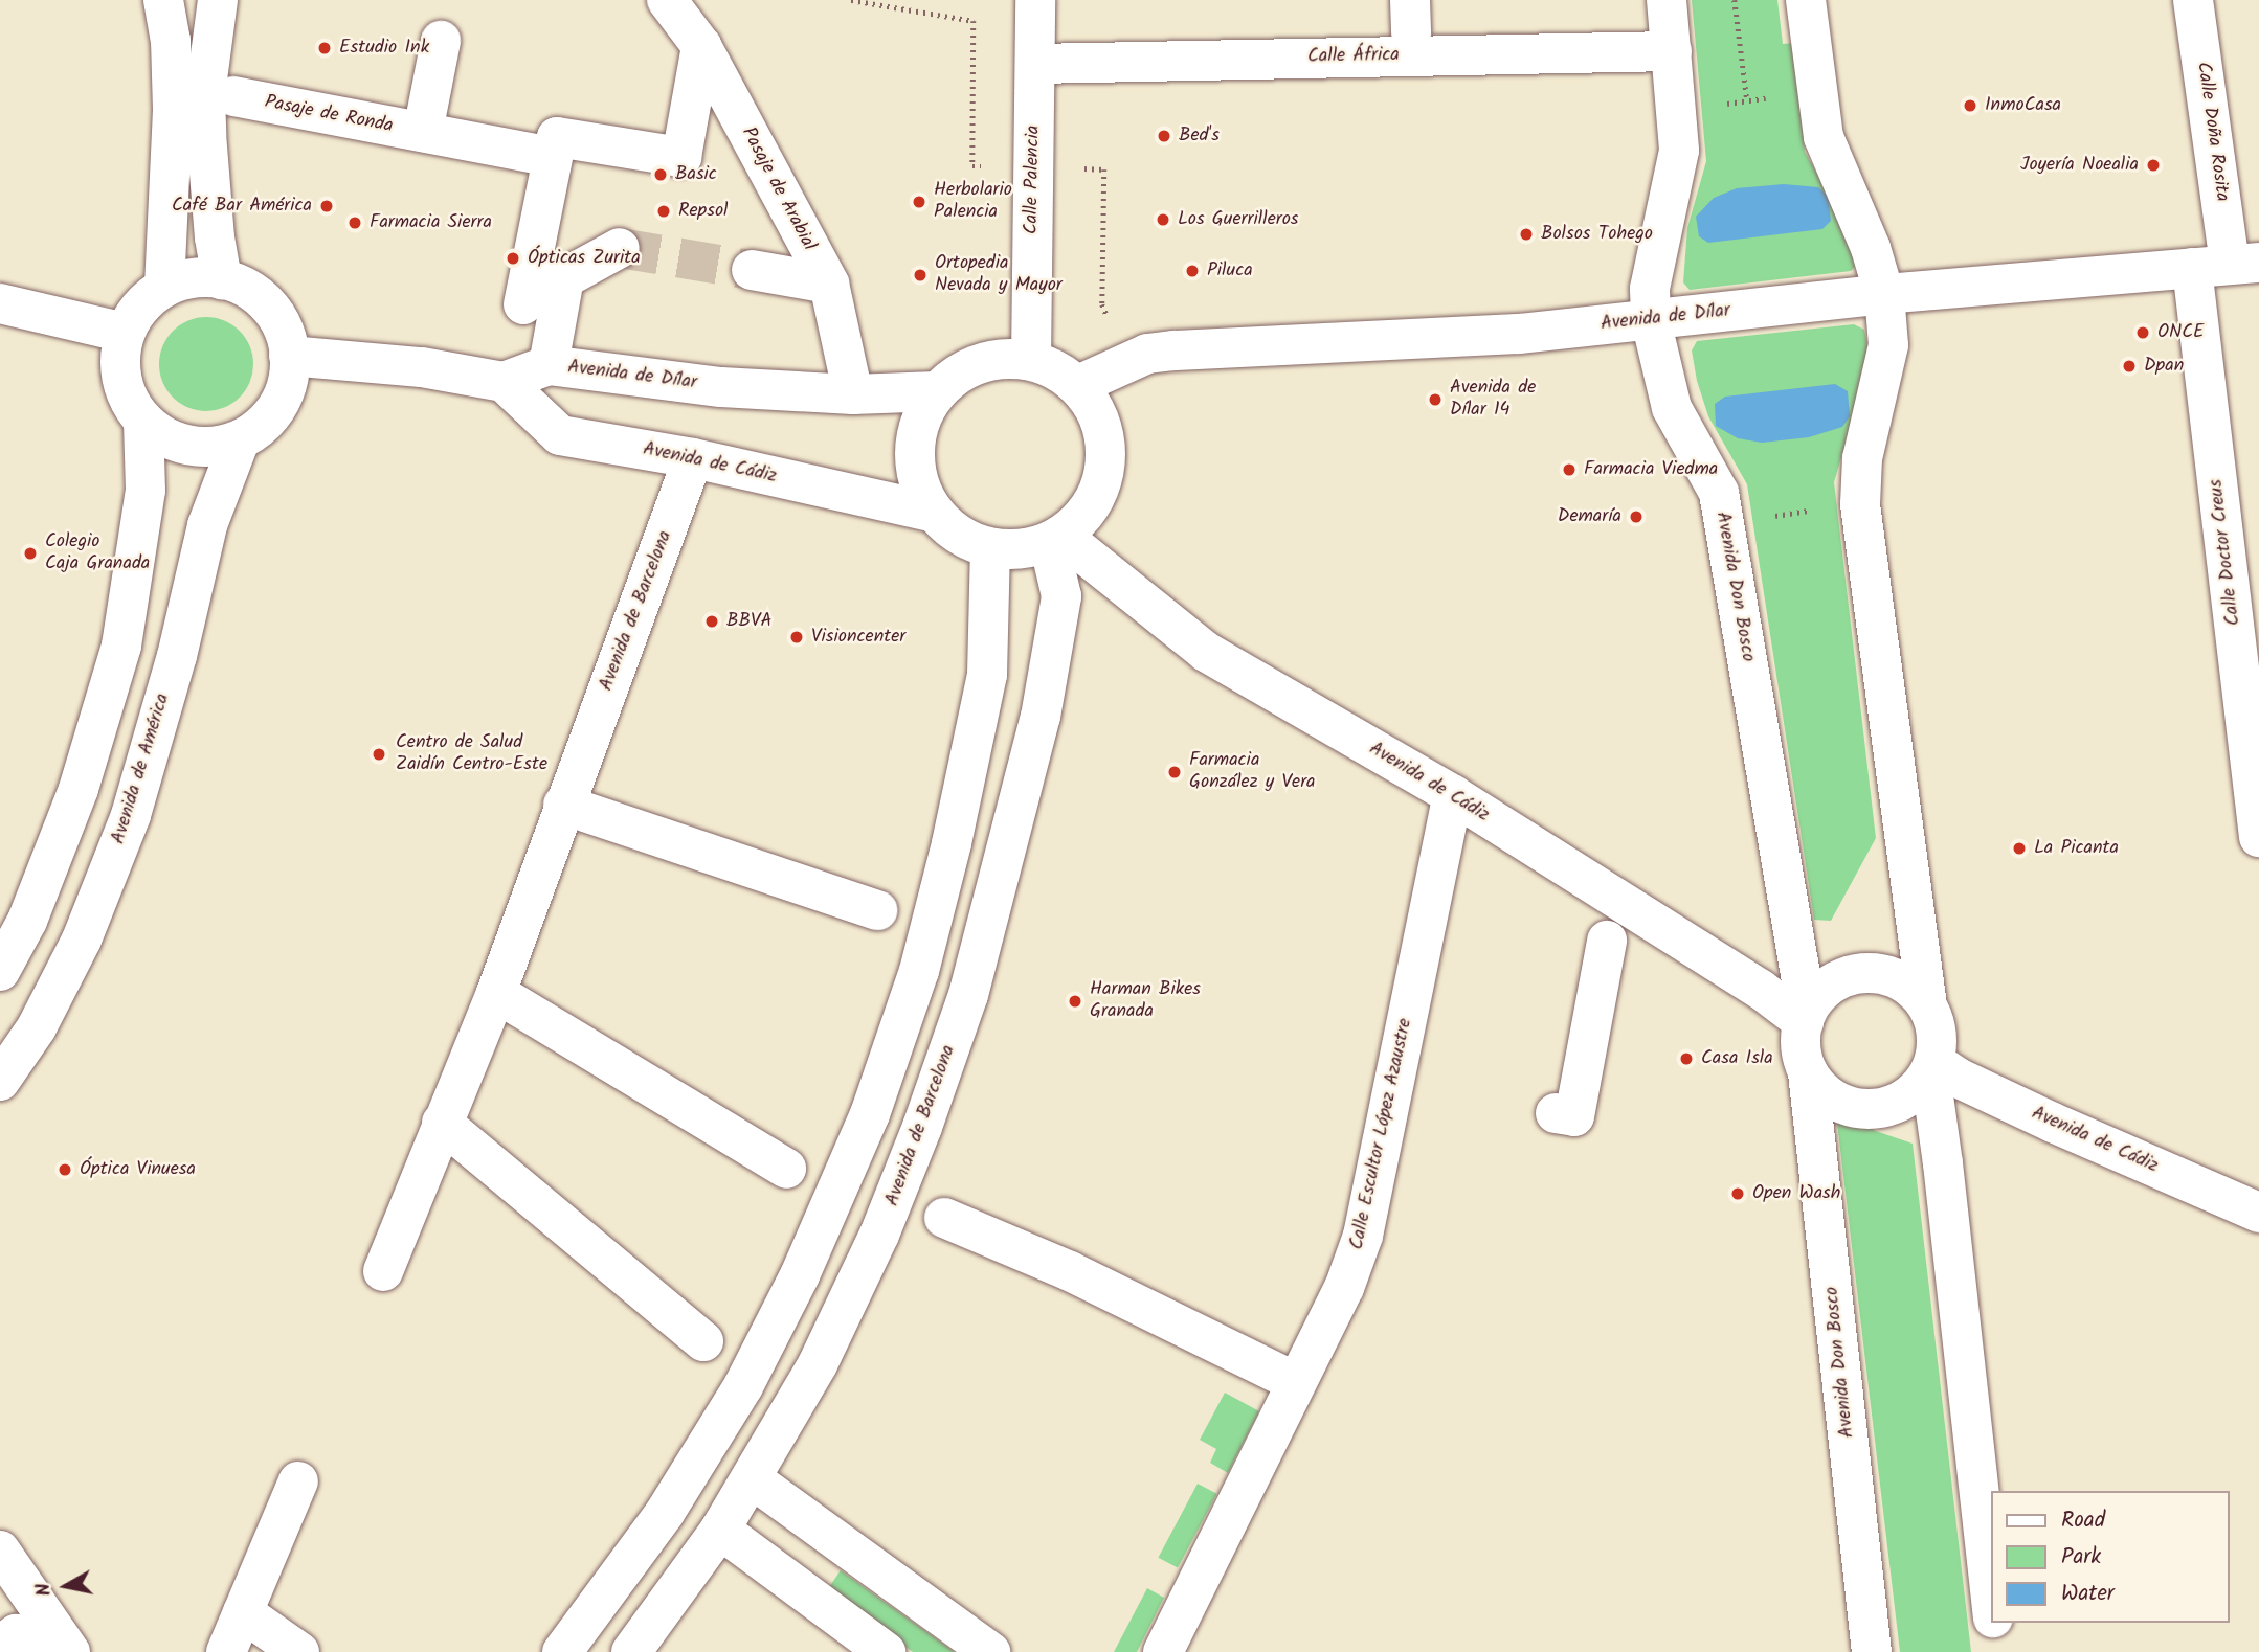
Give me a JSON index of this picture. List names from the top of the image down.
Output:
{
  "streets": {
    "main road": [
      "Calle África",
      "Pasaje de Ronda",
      "Calle Doña Rosita",
      "Calle Palencia",
      "Pasaje de Arabial",
      "Avenida de Dílar",
      "Avenida de Cádiz",
      "Calle Doctor Creus",
      "Avenida Don Bosco",
      "Avenida de Barcelona",
      "Avenida de América",
      "Calle Escultor López Azaustre"
    ]
  },
  "crossings": [
    ["Calle África", "Calle Palencia"],
    ["Calle África", "Avenida Don Bosco"],
    ["Calle Doña Rosita", "Avenida de Dílar"],
    ["Calle Doña Rosita", "Calle Doctor Creus"],
    ["Calle Palencia", "Avenida de Dílar"],
    ["Calle Palencia", "Avenida de Cádiz"],
    ["Calle Palencia", "Avenida de Barcelona"],
    ["Pasaje de Arabial", "Avenida de Dílar"],
    ["Avenida de Dílar", "Avenida de Cádiz"],
    ["Avenida de Dílar", "Calle Doctor Creus"],
    ["Avenida de Dílar", "Avenida Don Bosco"],
    ["Avenida de Dílar", "Avenida de Barcelona"],
    ["Avenida de Cádiz", "Avenida Don Bosco"],
    ["Avenida de Cádiz", "Avenida de Barcelona"],
    ["Avenida de Cádiz", "Calle Escultor López Azaustre"]
  ],
  "places": [
    "Estudio Ink",
    "InmoCasa",
    "Bed's",
    "Joyería Noealia",
    "Basic",
    "Herbolario Palencia",
    "Café Bar América",
    "Repsol",
    "Los Guerrilleros",
    "Farmacia Sierra",
    "Bolsos Tohego",
    "Ópticas Zurita",
    "Piluca",
    "Ortopedia Nevada y Mayor",
    "ONCE",
    "Dpan",
    "Avenida de Dílar 14",
    "Farmacia Viedma",
    "Demaría",
    "Colegio Caja Granada",
    "BBVA",
    "Visioncenter",
    "Centro de Salud Zaidín Centro-Este",
    "Farmacia González y Vera",
    "La Picanta",
    "Harman Bikes Granada",
    "Casa Isla",
    "Óptica Vinuesa",
    "Open Wash"
  ],
  "legend": ["Road", "Park", "Water"],
  "north": "left"
}
